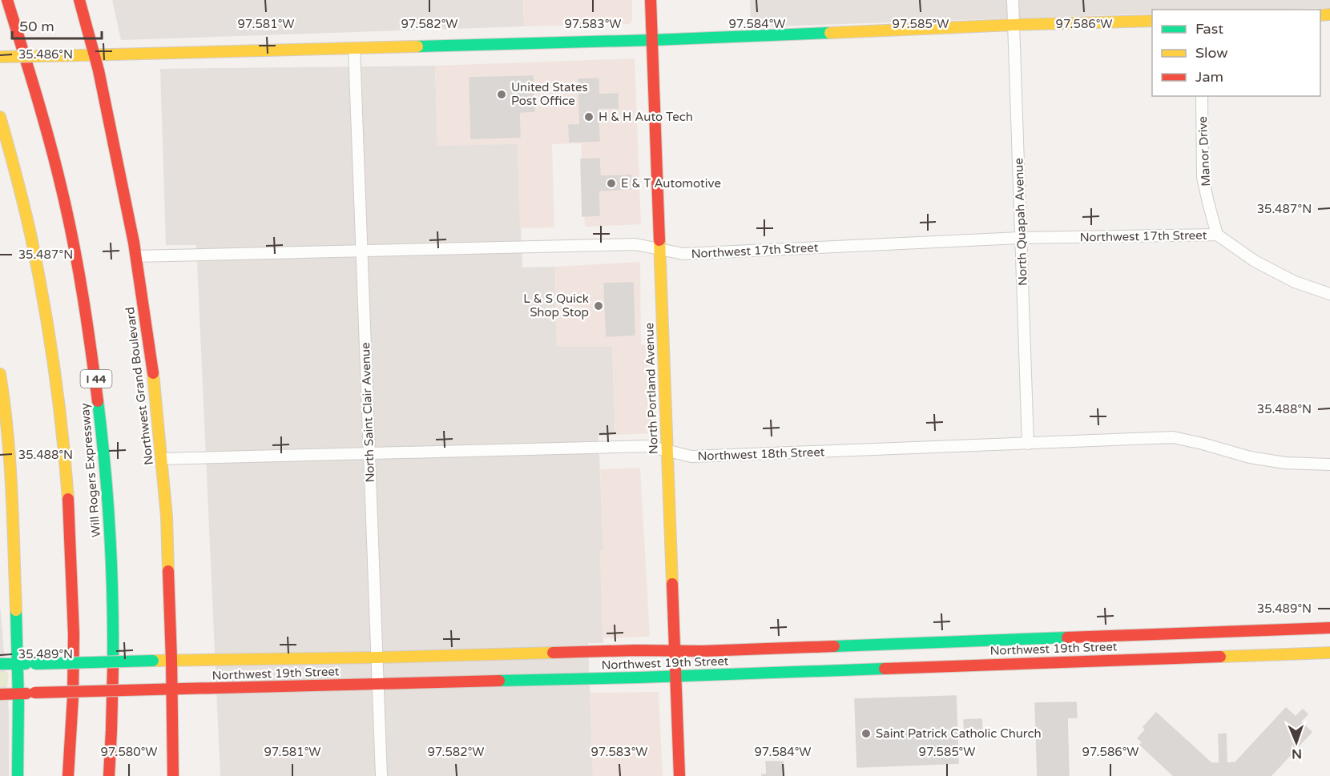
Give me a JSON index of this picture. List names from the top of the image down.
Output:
{
  "streets": {
    "main road": [
      "I 44",
      "Northwest Grand Boulevard",
      "North Portland Avenue",
      "Will Rogers Expressway",
      "Northwest 19th Street"
    ],
    "street": [
      "Manor Drive",
      "North Quapah Avenue",
      "Northwest 17th Street",
      "North Saint Clair Avenue",
      "Northwest 18th Street"
    ]
  },
  "crossings": [
    ["Manor Drive", "Northwest 17th Street"],
    ["North Quapah Avenue", "Northwest 17th Street"],
    ["North Quapah Avenue", "Northwest 18th Street"],
    ["Northwest 17th Street", "Northwest Grand Boulevard"],
    ["Northwest 17th Street", "North Portland Avenue"],
    ["Northwest 17th Street", "North Saint Clair Avenue"],
    ["Northwest Grand Boulevard", "Northwest 18th Street"],
    ["Northwest Grand Boulevard", "Northwest 19th Street"],
    ["North Portland Avenue", "Northwest 18th Street"],
    ["North Portland Avenue", "Northwest 19th Street"],
    ["North Saint Clair Avenue", "Northwest 18th Street"],
    ["North Saint Clair Avenue", "Northwest 19th Street"]
  ],
  "places": [
    "United States Post Office",
    "H & H Auto Tech",
    "E & T Automotive",
    "L & S Quick Shop Stop",
    "Saint Patrick Catholic Church"
  ],
  "legend": ["Fast", "Slow", "Jam"],
  "scale_bar": "50 m",
  "north": "bottom",
  "coordinates": [
    "97.581°W",
    "97.582°W",
    "97.583°W",
    "97.584°W",
    "97.585°W",
    "97.586°W",
    "35.486°N",
    "35.487°N",
    "35.488°N",
    "35.489°N",
    "97.580°W"
  ]
}
